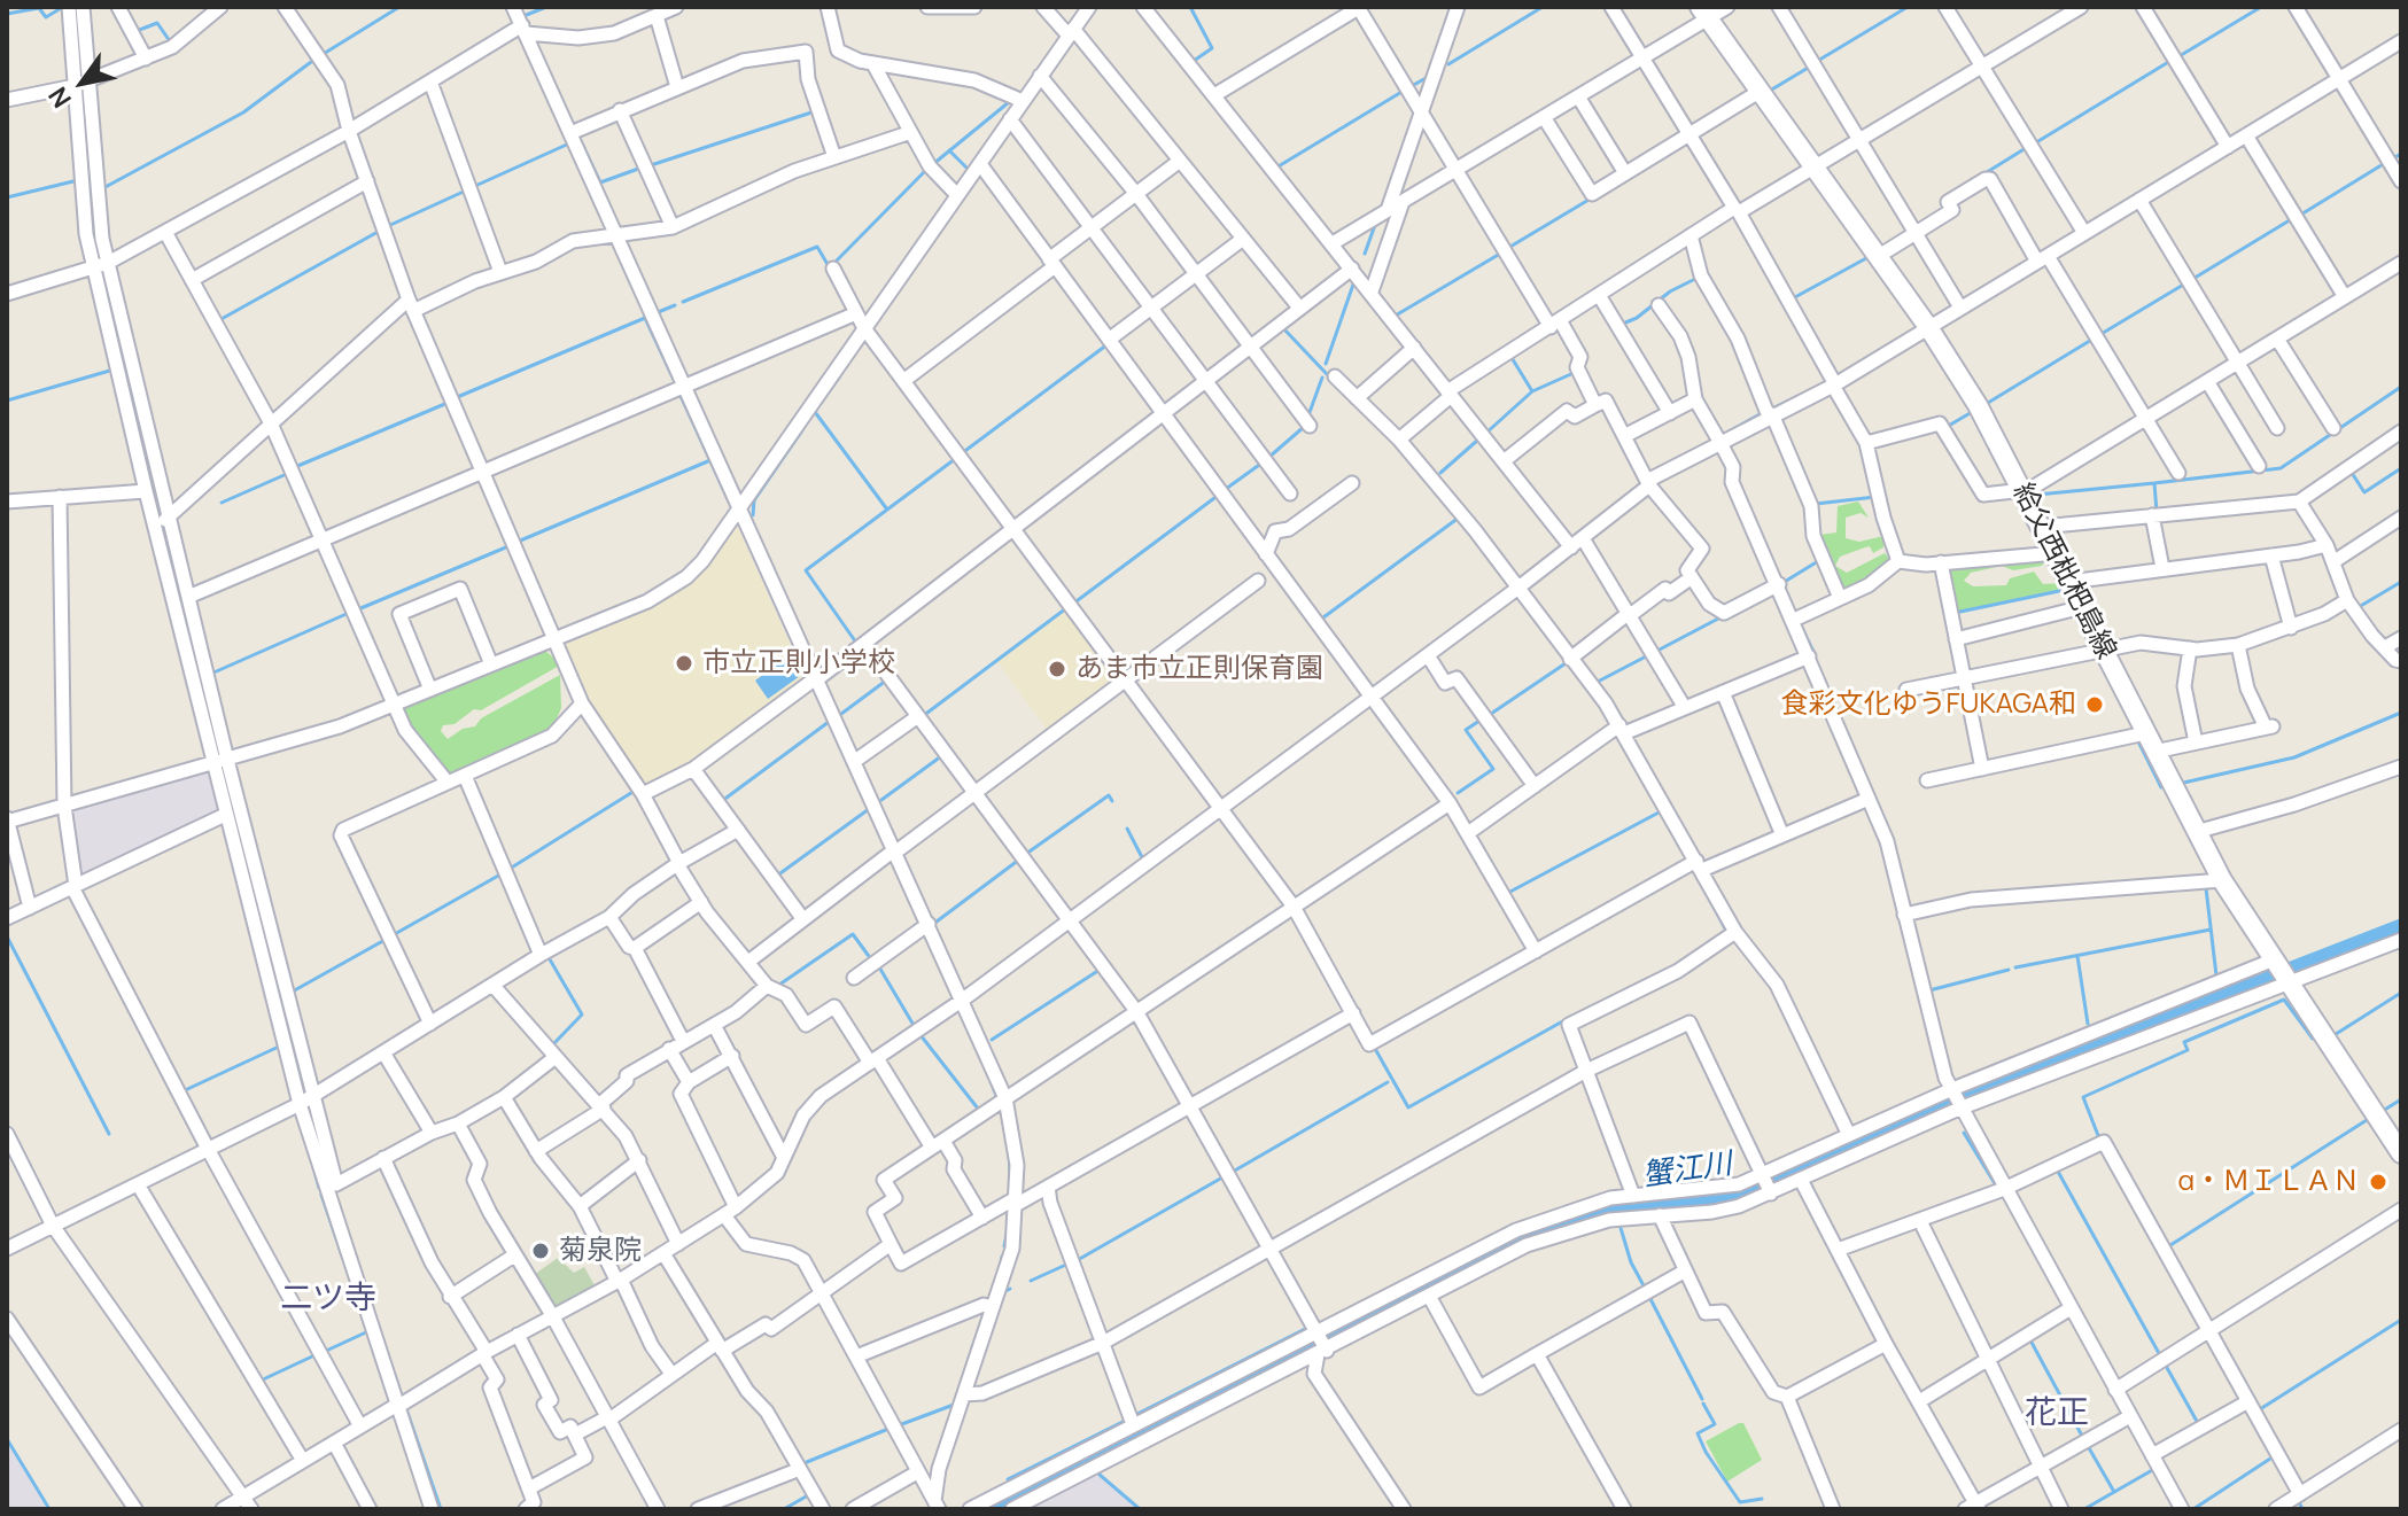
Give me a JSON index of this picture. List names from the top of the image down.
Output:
{
  "streets": {
    "main road": ["給父西枇杷島線"]
  },
  "districts": ["二ツ寺", "花正"],
  "water": ["蟹江川"],
  "places": [
    "市立正則小学校",
    "あま市立正則保育園",
    "食彩文化ゆうFUKAGA和",
    "α・ＭＩＬＡＮ",
    "菊泉院"
  ],
  "north": "bottom left"
}
